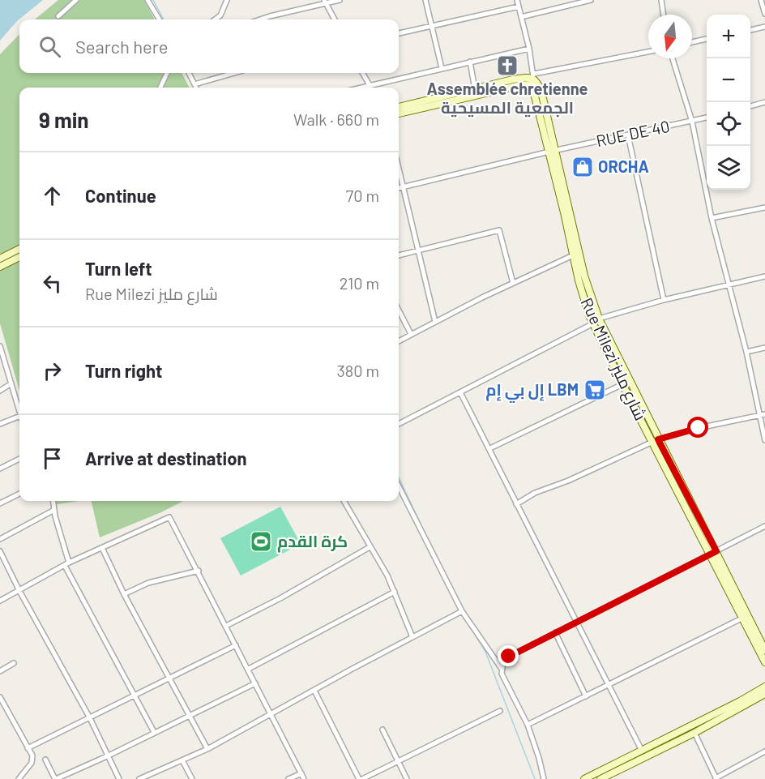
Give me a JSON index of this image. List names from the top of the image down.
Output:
{
  "streets": {
    "street": ["RUE DE 40", "Rue Milezi شارع مليز"]
  },
  "crossings": [
    ["RUE DE 40", "Rue Milezi شارع مليز"]
  ],
  "places": {
    "church": ["Assemblée chretienne الجمعية المسيحية"],
    "shop": ["ORCHA"],
    "supermarket": ["إل بي إم LBM"],
    "sports": ["كرة القدم"]
  },
  "north": "bottom",
  "page": {
    "map_buttons": ["+", "−"],
    "search": "Search here",
    "heading": ["9 min", "Walk · 660 m"],
    "list": [
      ["Continue", "70 m"],
      ["Turn left", "Rue Milezi شارع مليز", "210 m"],
      ["Turn right", "380 m"],
      "Arrive at destination"
    ]
  }
}
